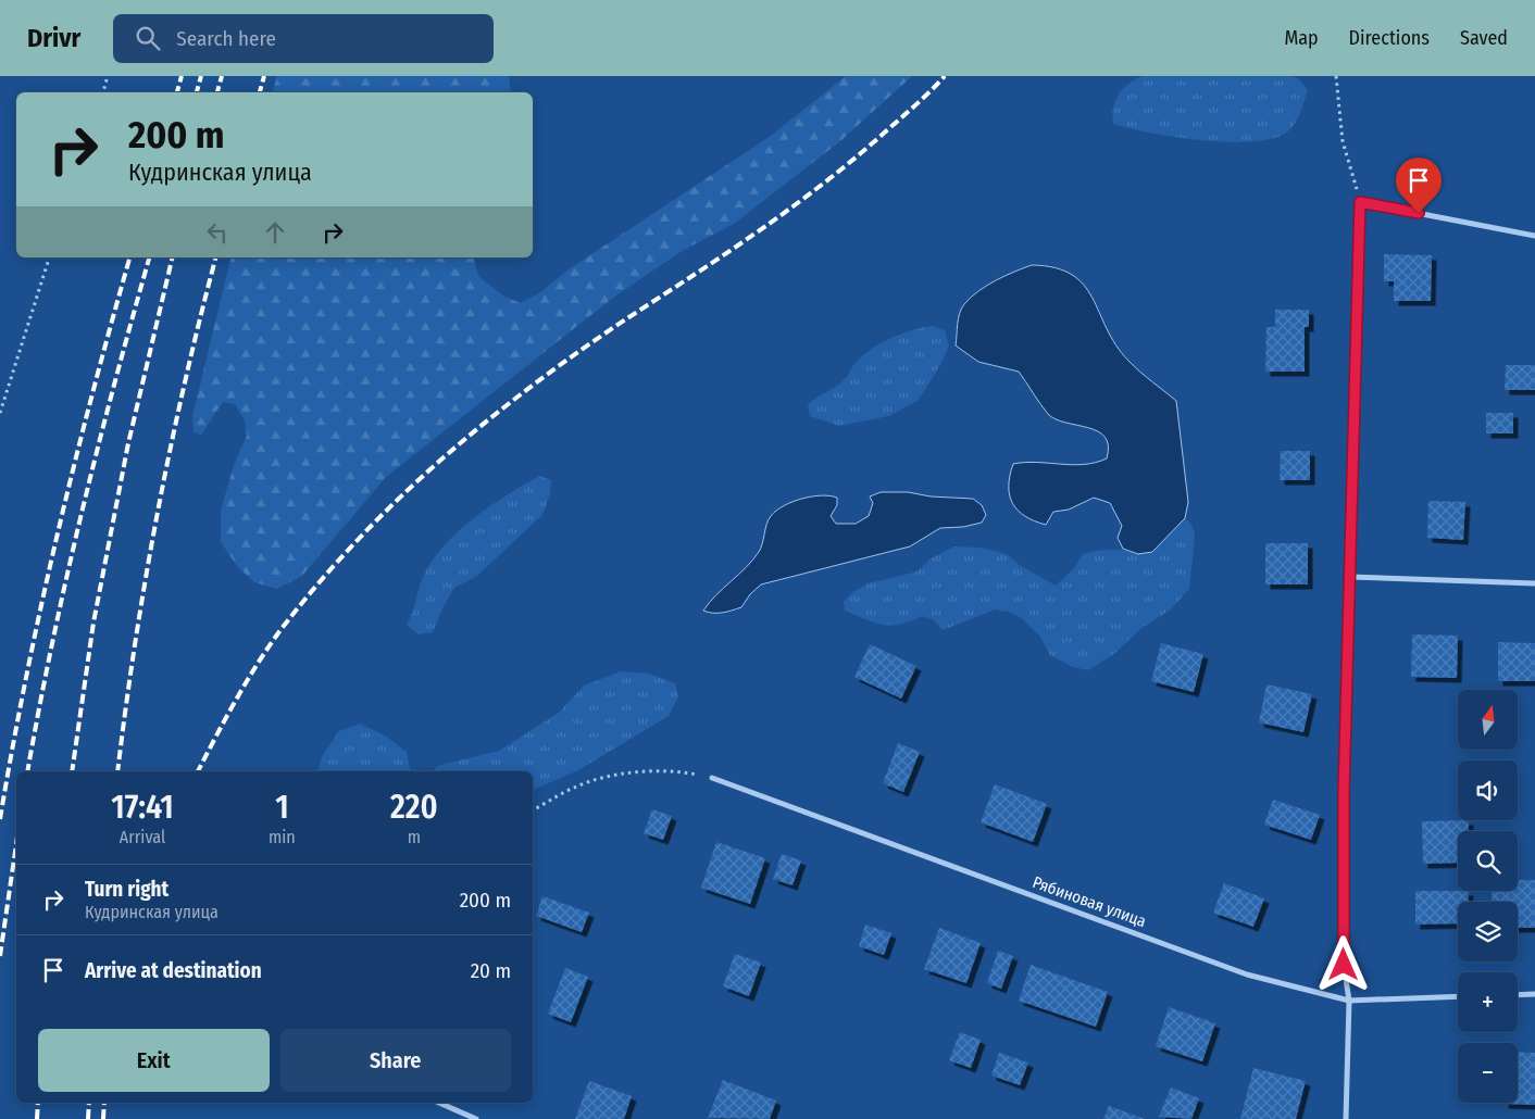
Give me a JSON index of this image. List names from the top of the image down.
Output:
{
  "streets": {
    "street": ["Рябиновая улица"]
  },
  "north": "top",
  "page": {
    "header": "Drivr",
    "search": "Search here",
    "nav": ["Map", "Directions", "Saved"],
    "turn": ["200 m", "Кудринская улица"],
    "map_buttons": ["+", "−"],
    "eta": [
      "17:41",
      "Arrival",
      "1",
      "min",
      "220",
      "m"
    ],
    "list": [
      {
        "name": "Turn right",
        "note": "Кудринская улица",
        "value": "200 m"
      },
      {
        "name": "Arrive at destination",
        "value": "20 m"
      }
    ],
    "buttons": ["Exit", "Share"]
  }
}
